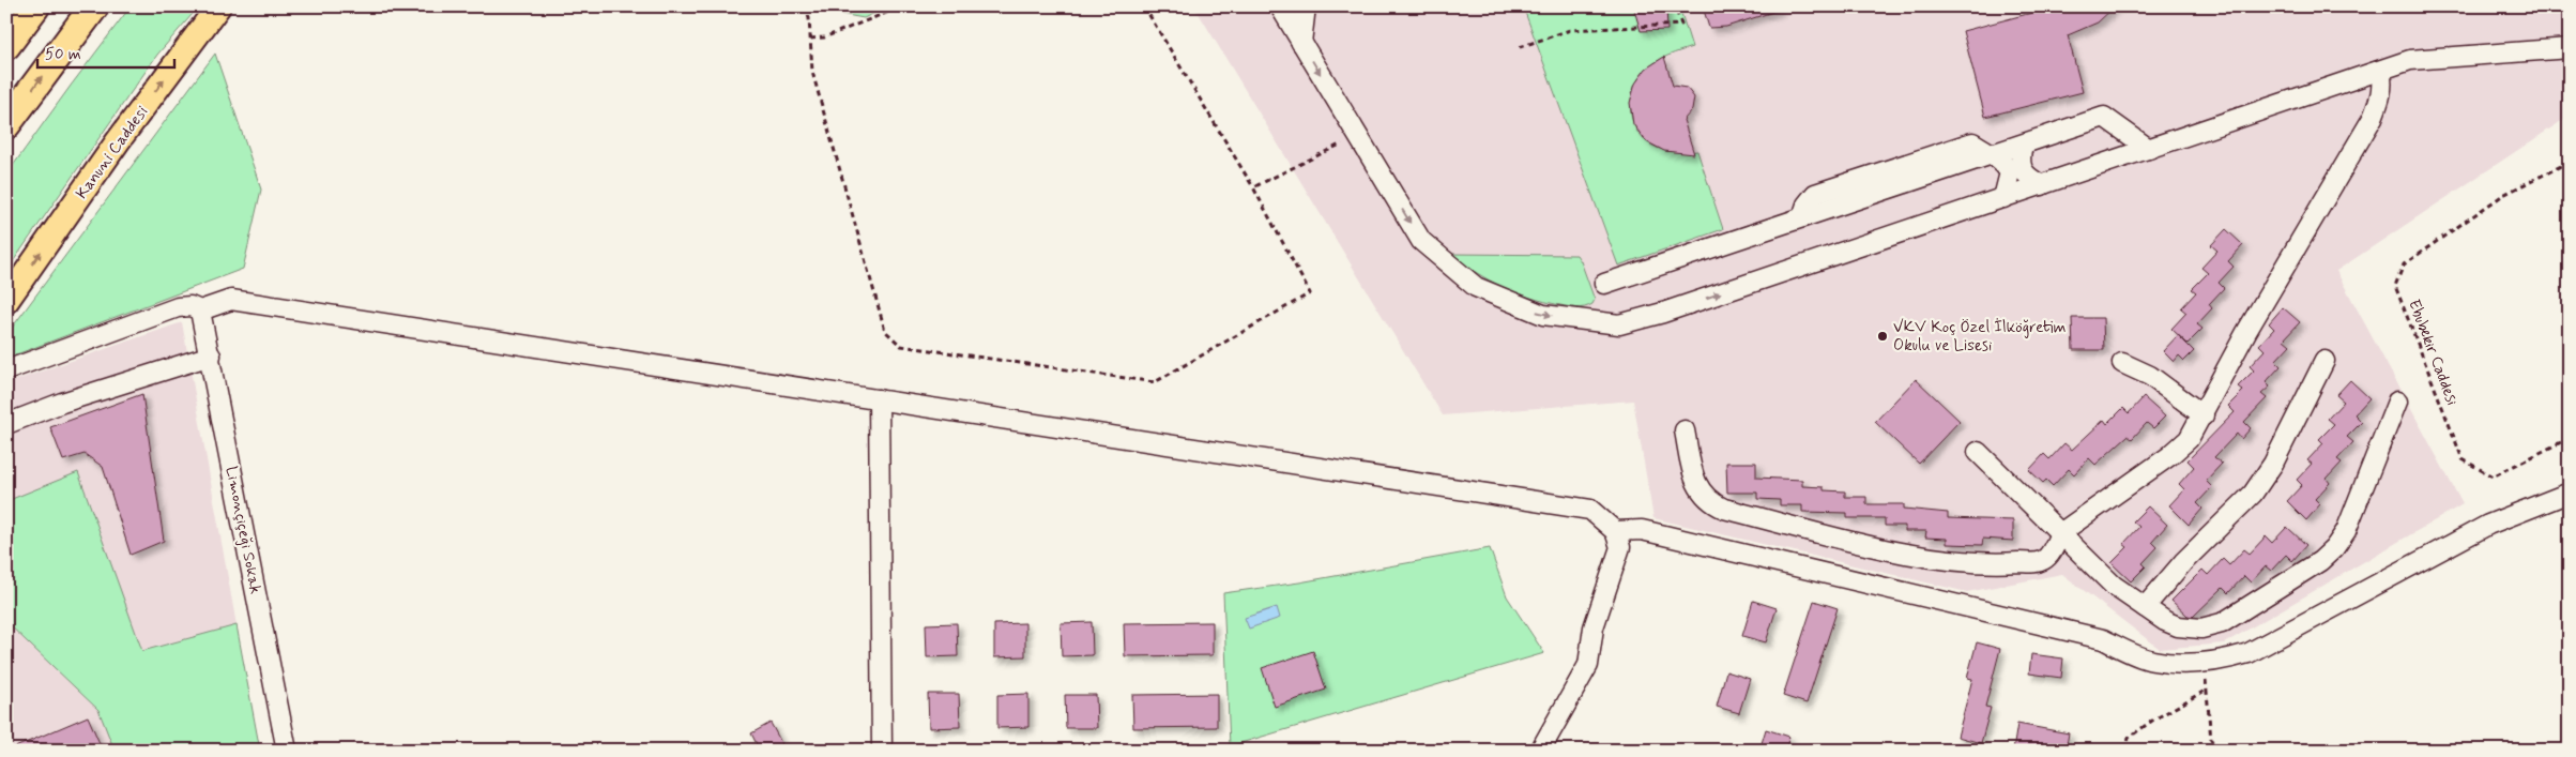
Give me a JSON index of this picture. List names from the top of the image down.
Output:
{
  "streets": {
    "main road": ["Kanuni Caddesi"],
    "street": ["Limonçiçeği Sokak"],
    "path": ["Ebubekir Caddesi"]
  },
  "one_way": ["Kanuni Caddesi"],
  "places": ["VKV Koç Özel İlköğretim Okulu ve Lisesi"],
  "scale_bar": "50 m"
}
